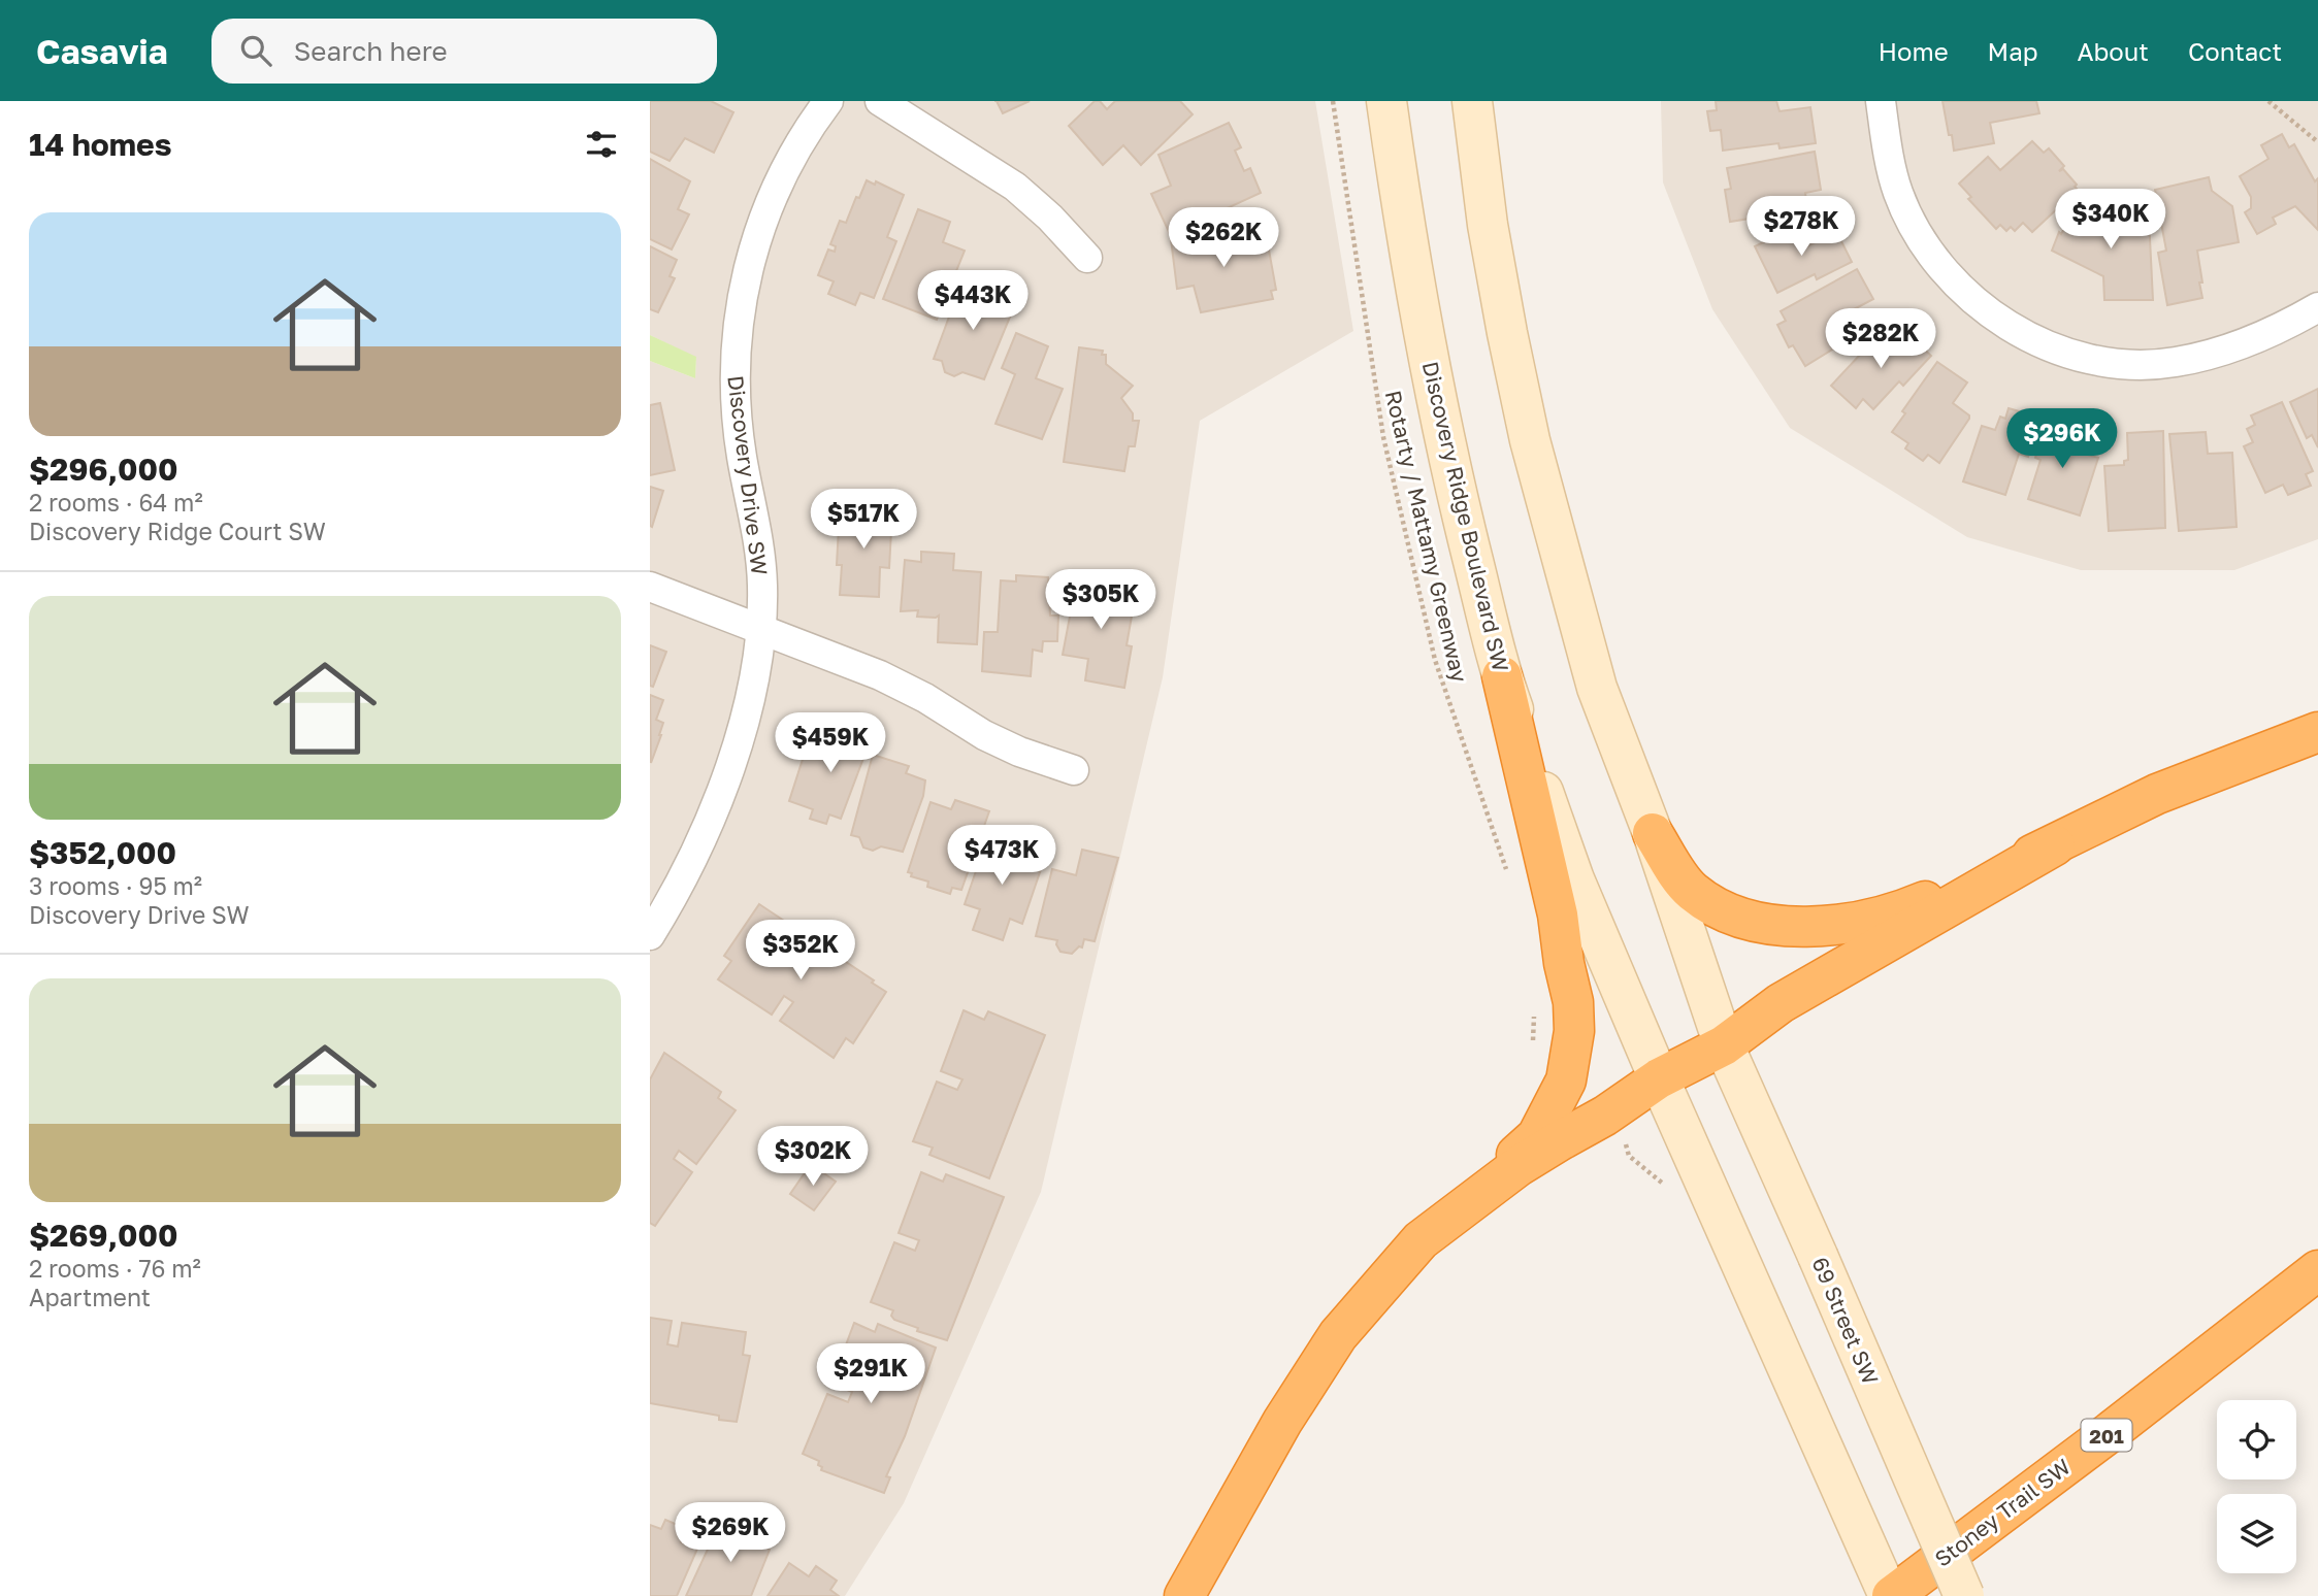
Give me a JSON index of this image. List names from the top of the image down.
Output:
{
  "streets": {
    "highway": ["201", "Stoney Trail SW"],
    "street": ["Discovery Drive SW", "Discovery Ridge Boulevard SW", "69 Street SW"],
    "path": ["Rotarty / Mattamy Greenway"]
  },
  "page": {
    "header": "Casavia",
    "search": "Search here",
    "nav": [
      "Home",
      "Map",
      "About",
      "Contact"
    ],
    "heading": "14 homes",
    "list": [
      {
        "name": "$296,000",
        "note": "2 rooms · 64 m² · Discovery Ridge Court SW"
      },
      {
        "name": "$352,000",
        "note": "3 rooms · 95 m² · Discovery Drive SW"
      },
      {
        "name": "$269,000",
        "note": "2 rooms · 76 m² · Apartment"
      }
    ],
    "price": [
      "$340K",
      "$278K",
      "$262K",
      "$443K",
      "$282K",
      "$296K",
      "$517K",
      "$305K",
      "$459K",
      "$473K",
      "$352K",
      "$302K",
      "$291K",
      "$269K"
    ]
  }
}
